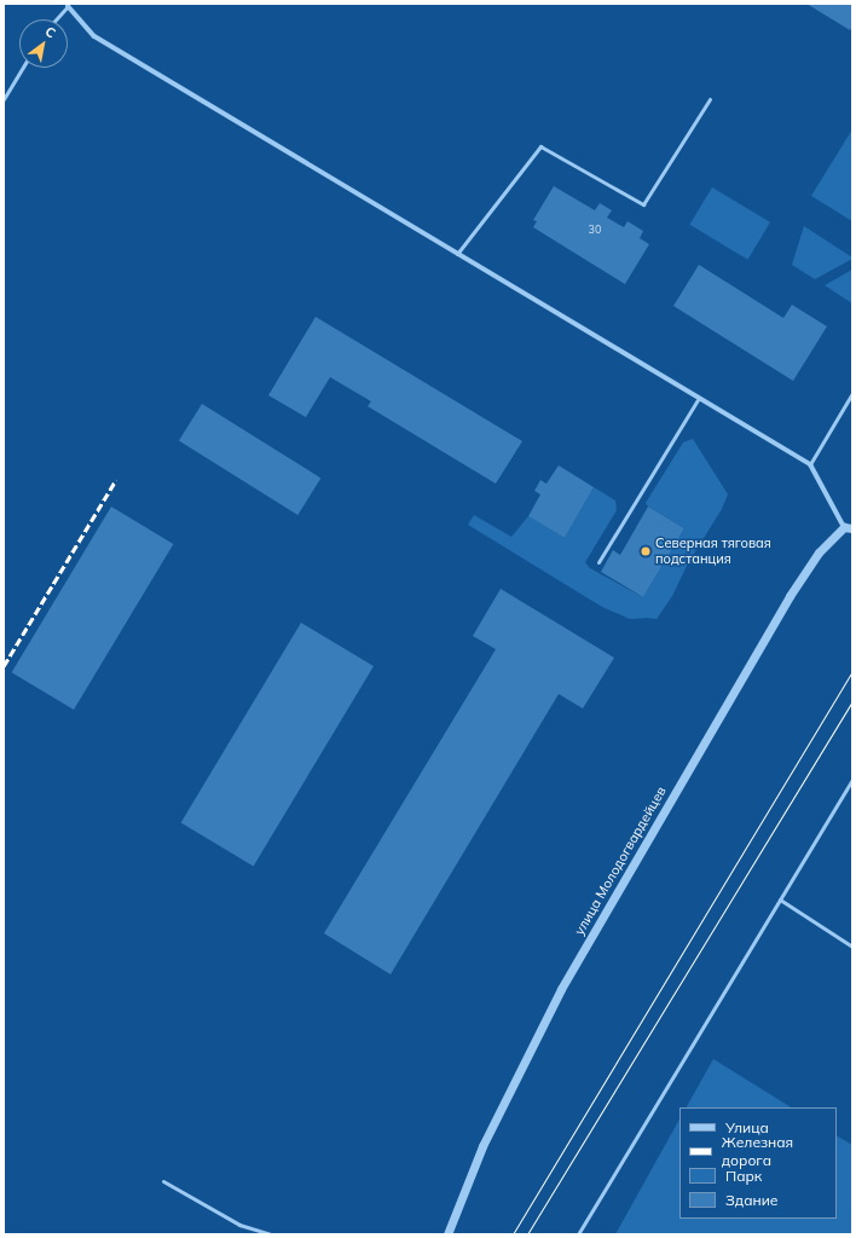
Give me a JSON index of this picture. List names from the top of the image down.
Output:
{
  "streets": {
    "street": ["улица Молодогвардейцев"]
  },
  "places": ["Северная тяговая подстанция"],
  "house_numbers": ["30"],
  "legend": [
    "Улица",
    "Железная дорога",
    "Парк",
    "Здание"
  ],
  "north": "top right"
}
